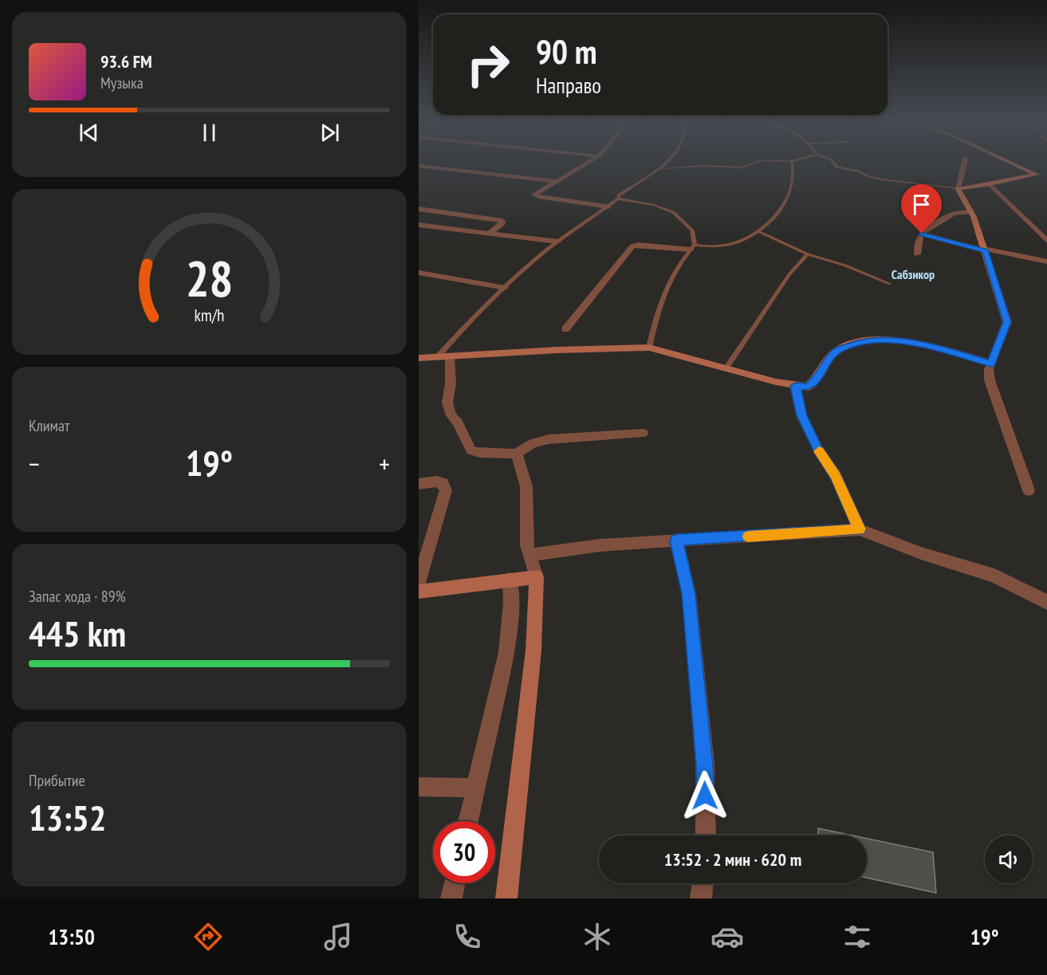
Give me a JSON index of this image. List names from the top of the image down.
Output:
{
  "districts": ["Сабзикор"],
  "page": {
    "turn": ["90 m", "Направо"],
    "song": ["93.6 FM", "Музыка"],
    "tile": [
      "Климат",
      ["Запас хода · 89%", "445 km"],
      ["Прибытие", "13:52"]
    ],
    "heat": ["−", "19°", "+"],
    "limit": "30",
    "trip": "13:52 · 2 мин · 620 m",
    "tabs": ["13:50", "19°"],
    "gauge": ["28", "km/h"]
  }
}
